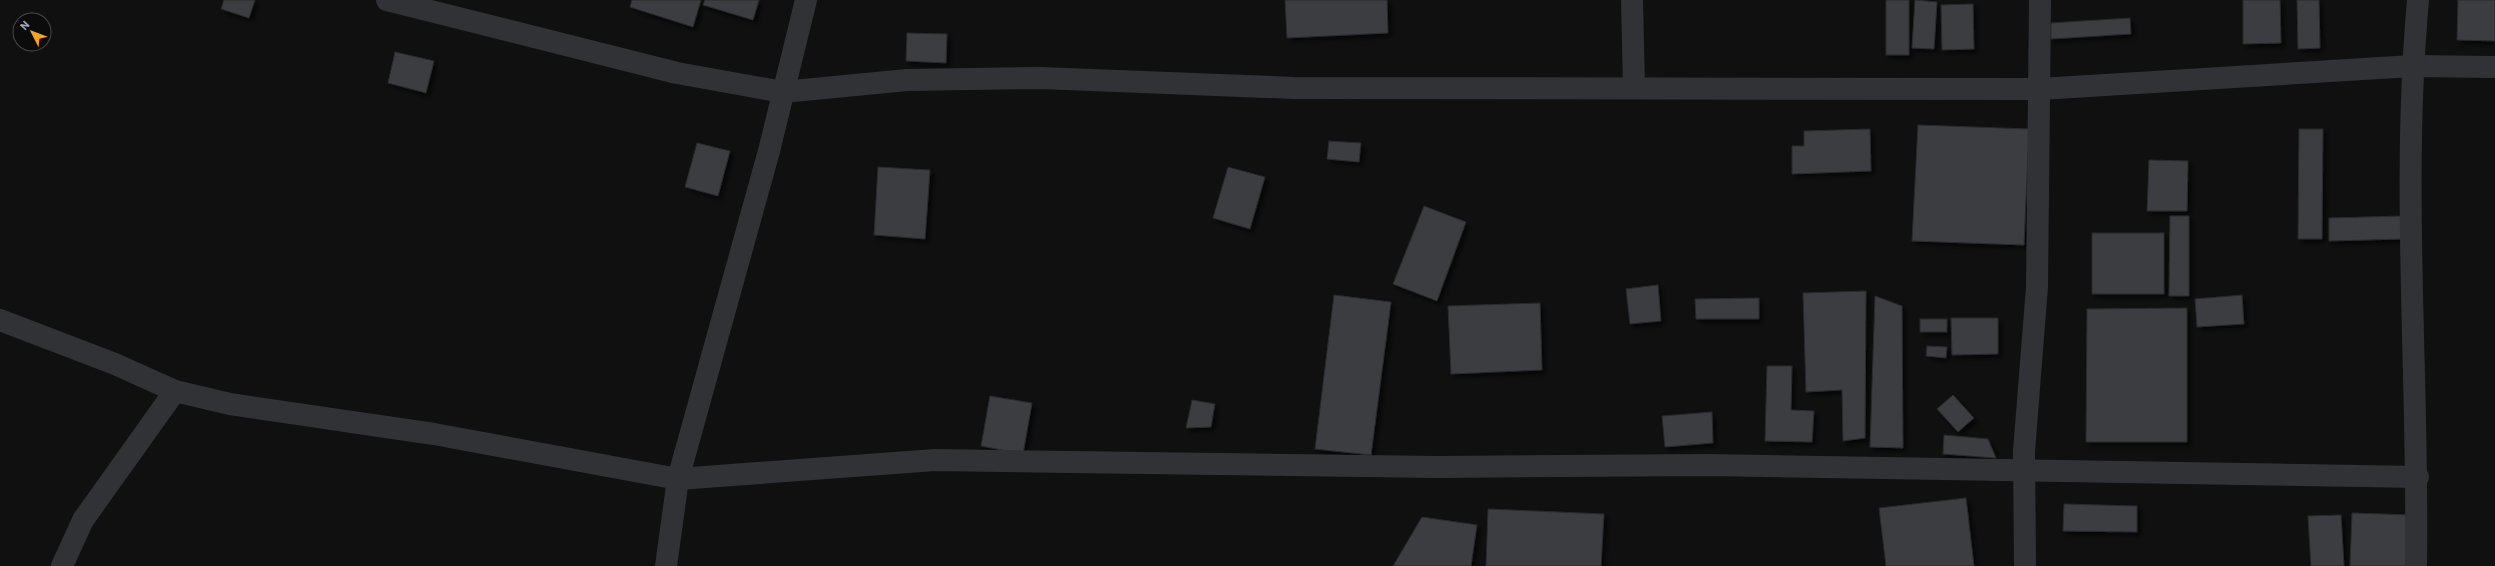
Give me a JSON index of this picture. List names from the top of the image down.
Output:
{
  "north": "top left"
}
